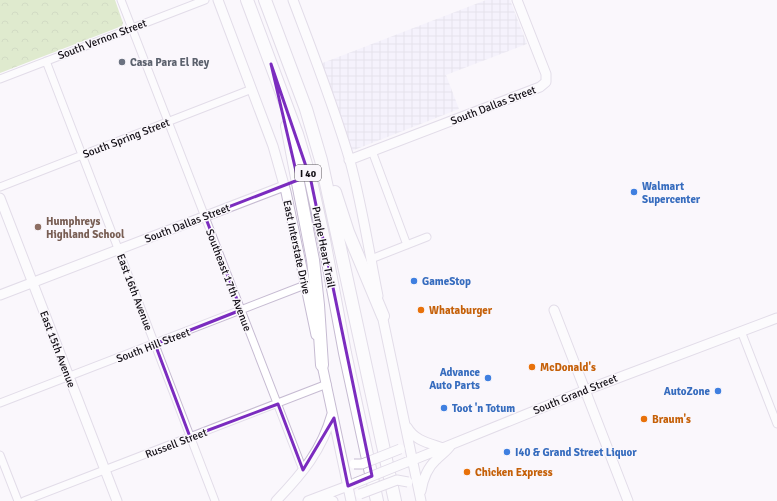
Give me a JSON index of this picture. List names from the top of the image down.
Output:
{
  "streets": {
    "highway": ["I 40", "Purple Heart Trail"],
    "main road": [
      "South Dallas Street",
      "East Interstate Drive",
      "East 15th Avenue",
      "South Grand Street"
    ],
    "street": [
      "South Vernon Street",
      "South Spring Street",
      "Southeast 17th Avenue",
      "East 16th Avenue",
      "South Hill Street",
      "Russell Street"
    ]
  },
  "crossings": [
    ["South Vernon Street", "Southeast 17th Avenue"],
    ["South Vernon Street", "East 16th Avenue"],
    ["South Dallas Street", "East Interstate Drive"],
    ["South Dallas Street", "Southeast 17th Avenue"],
    ["South Dallas Street", "East 16th Avenue"],
    ["South Dallas Street", "East 15th Avenue"],
    ["South Spring Street", "East Interstate Drive"],
    ["South Spring Street", "Southeast 17th Avenue"],
    ["South Spring Street", "East 16th Avenue"],
    ["East Interstate Drive", "South Hill Street"],
    ["East Interstate Drive", "South Grand Street"],
    ["East Interstate Drive", "Russell Street"],
    ["Southeast 17th Avenue", "South Hill Street"],
    ["Southeast 17th Avenue", "Russell Street"],
    ["East 16th Avenue", "South Hill Street"],
    ["East 16th Avenue", "Russell Street"],
    ["South Hill Street", "East 15th Avenue"],
    ["East 15th Avenue", "Russell Street"]
  ],
  "places": [
    "Casa Para El Rey",
    "Walmart Supercenter",
    "Humphreys Highland School",
    "GameStop",
    "Whataburger",
    "McDonald's",
    "Advance Auto Parts",
    "AutoZone",
    "Toot 'n Totum",
    "Braum's",
    "I40 & Grand Street Liquor",
    "Chicken Express"
  ]
}
